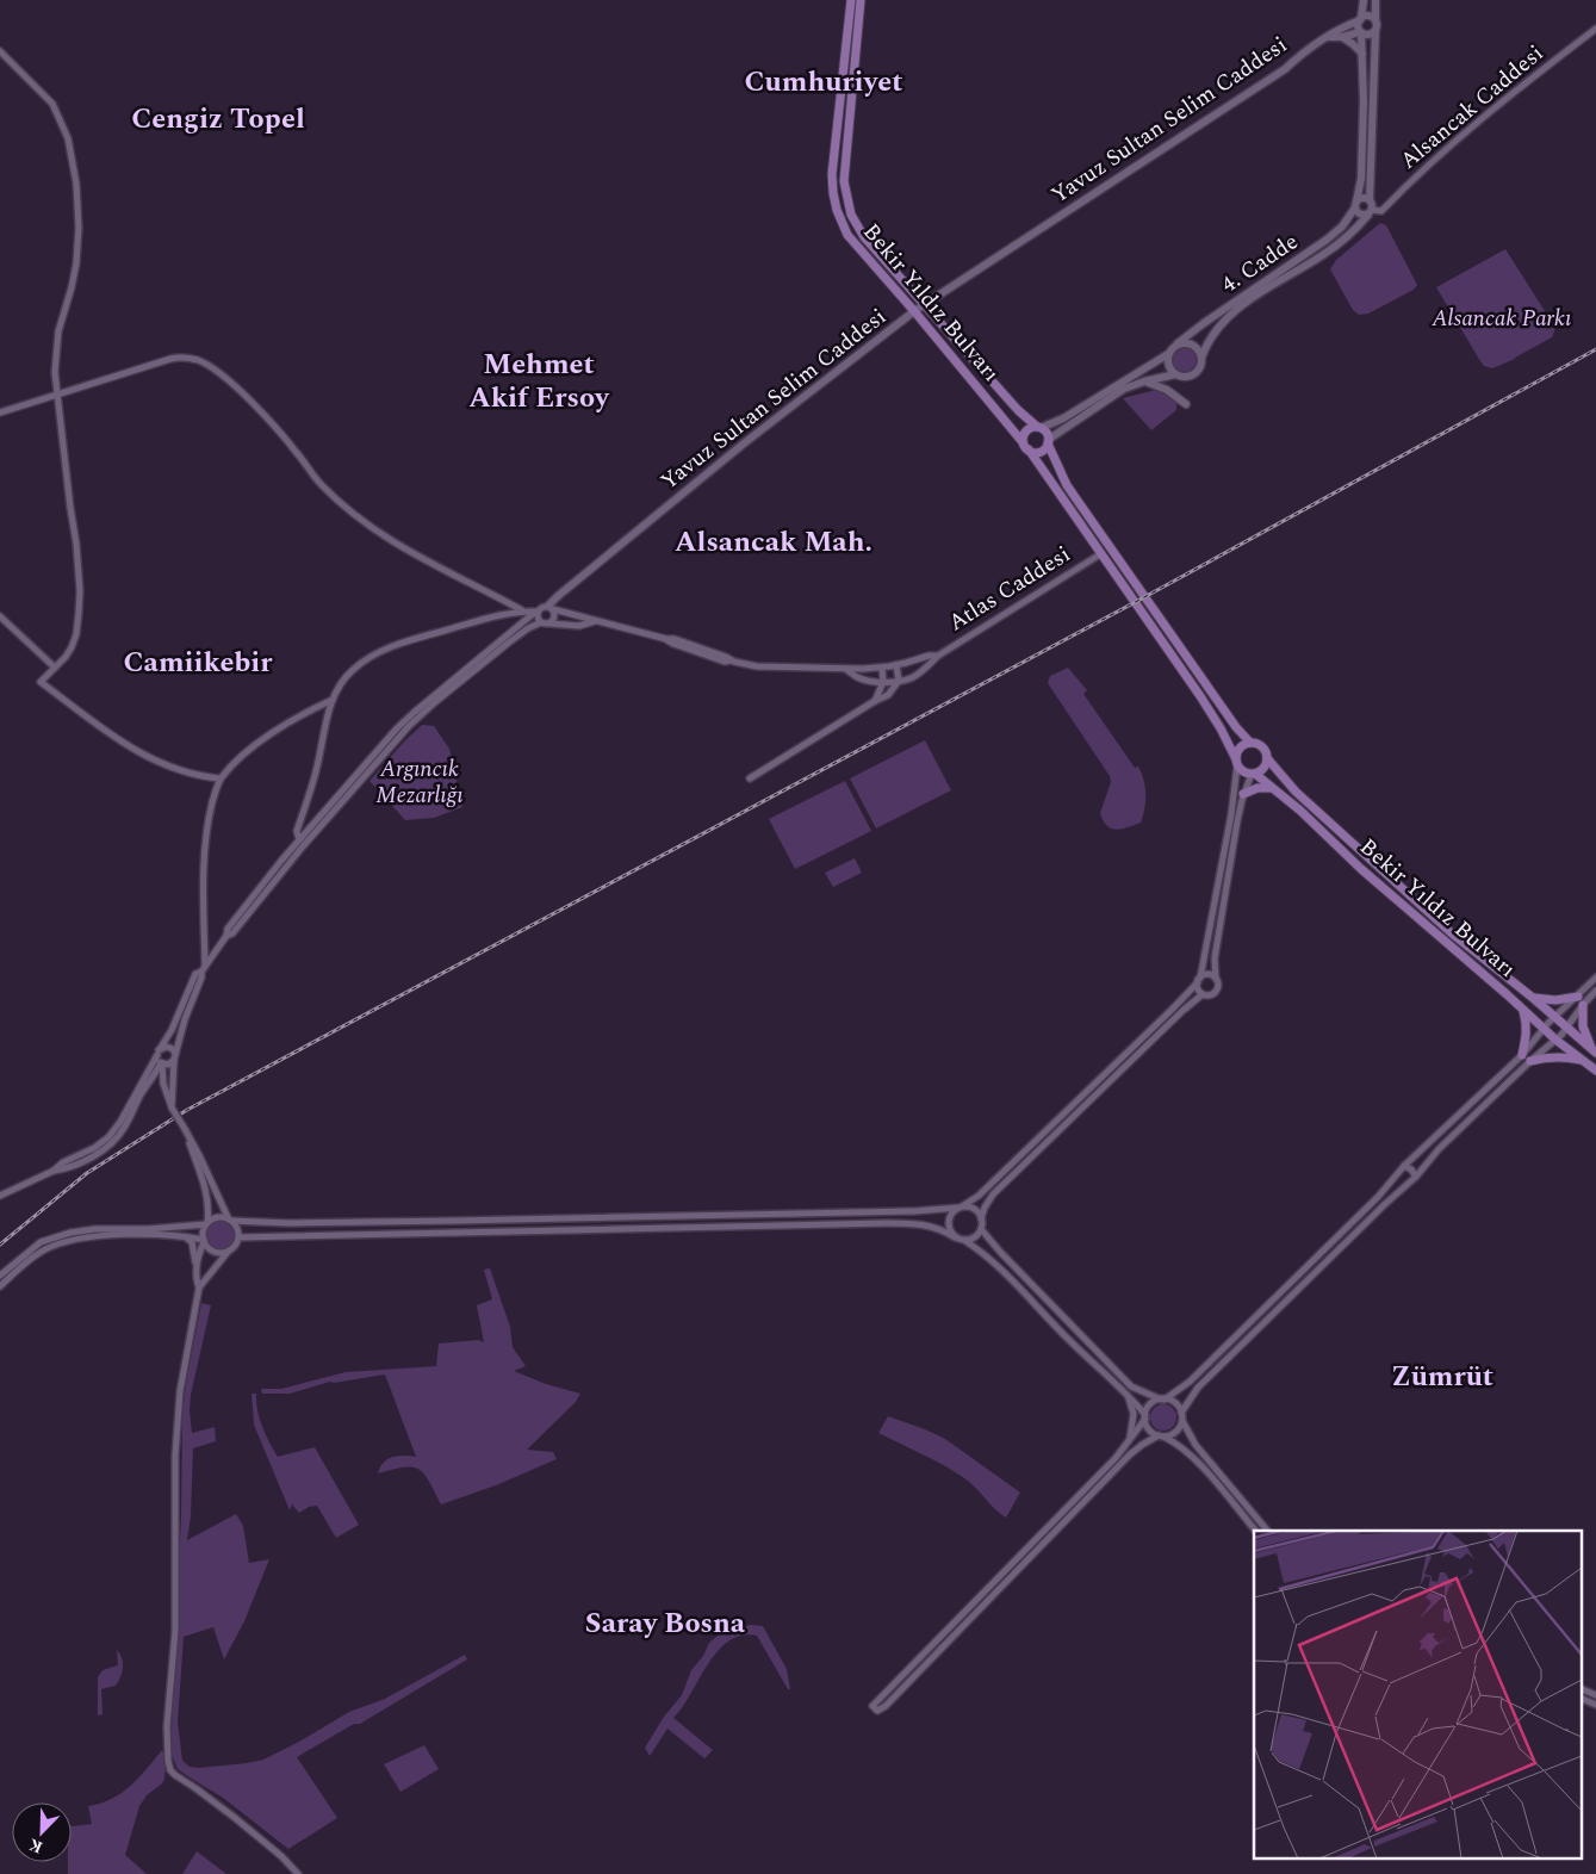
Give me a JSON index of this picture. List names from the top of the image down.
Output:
{
  "streets": {
    "main road": ["Yavuz Sultan Selim Caddesi", "4. Cadde", "Bekir Yıldız Bulvarı"],
    "street": ["Alsancak Caddesi", "Atlas Caddesi"]
  },
  "crossings": [
    ["Alsancak Caddesi", "4. Cadde"],
    ["Yavuz Sultan Selim Caddesi", "4. Cadde"],
    ["Yavuz Sultan Selim Caddesi", "Bekir Yıldız Bulvarı"],
    ["Yavuz Sultan Selim Caddesi", "Atlas Caddesi"],
    ["Bekir Yıldız Bulvarı", "Atlas Caddesi"]
  ],
  "districts": [
    "Cumhuriyet",
    "Cengiz Topel",
    "Mehmet Akif Ersoy",
    "Alsancak Mah.",
    "Camiikebir",
    "Zümrüt",
    "Saray Bosna"
  ],
  "parks": ["Alsancak Parkı", "Argıncık Mezarlığı"],
  "north": "bottom left"
}
